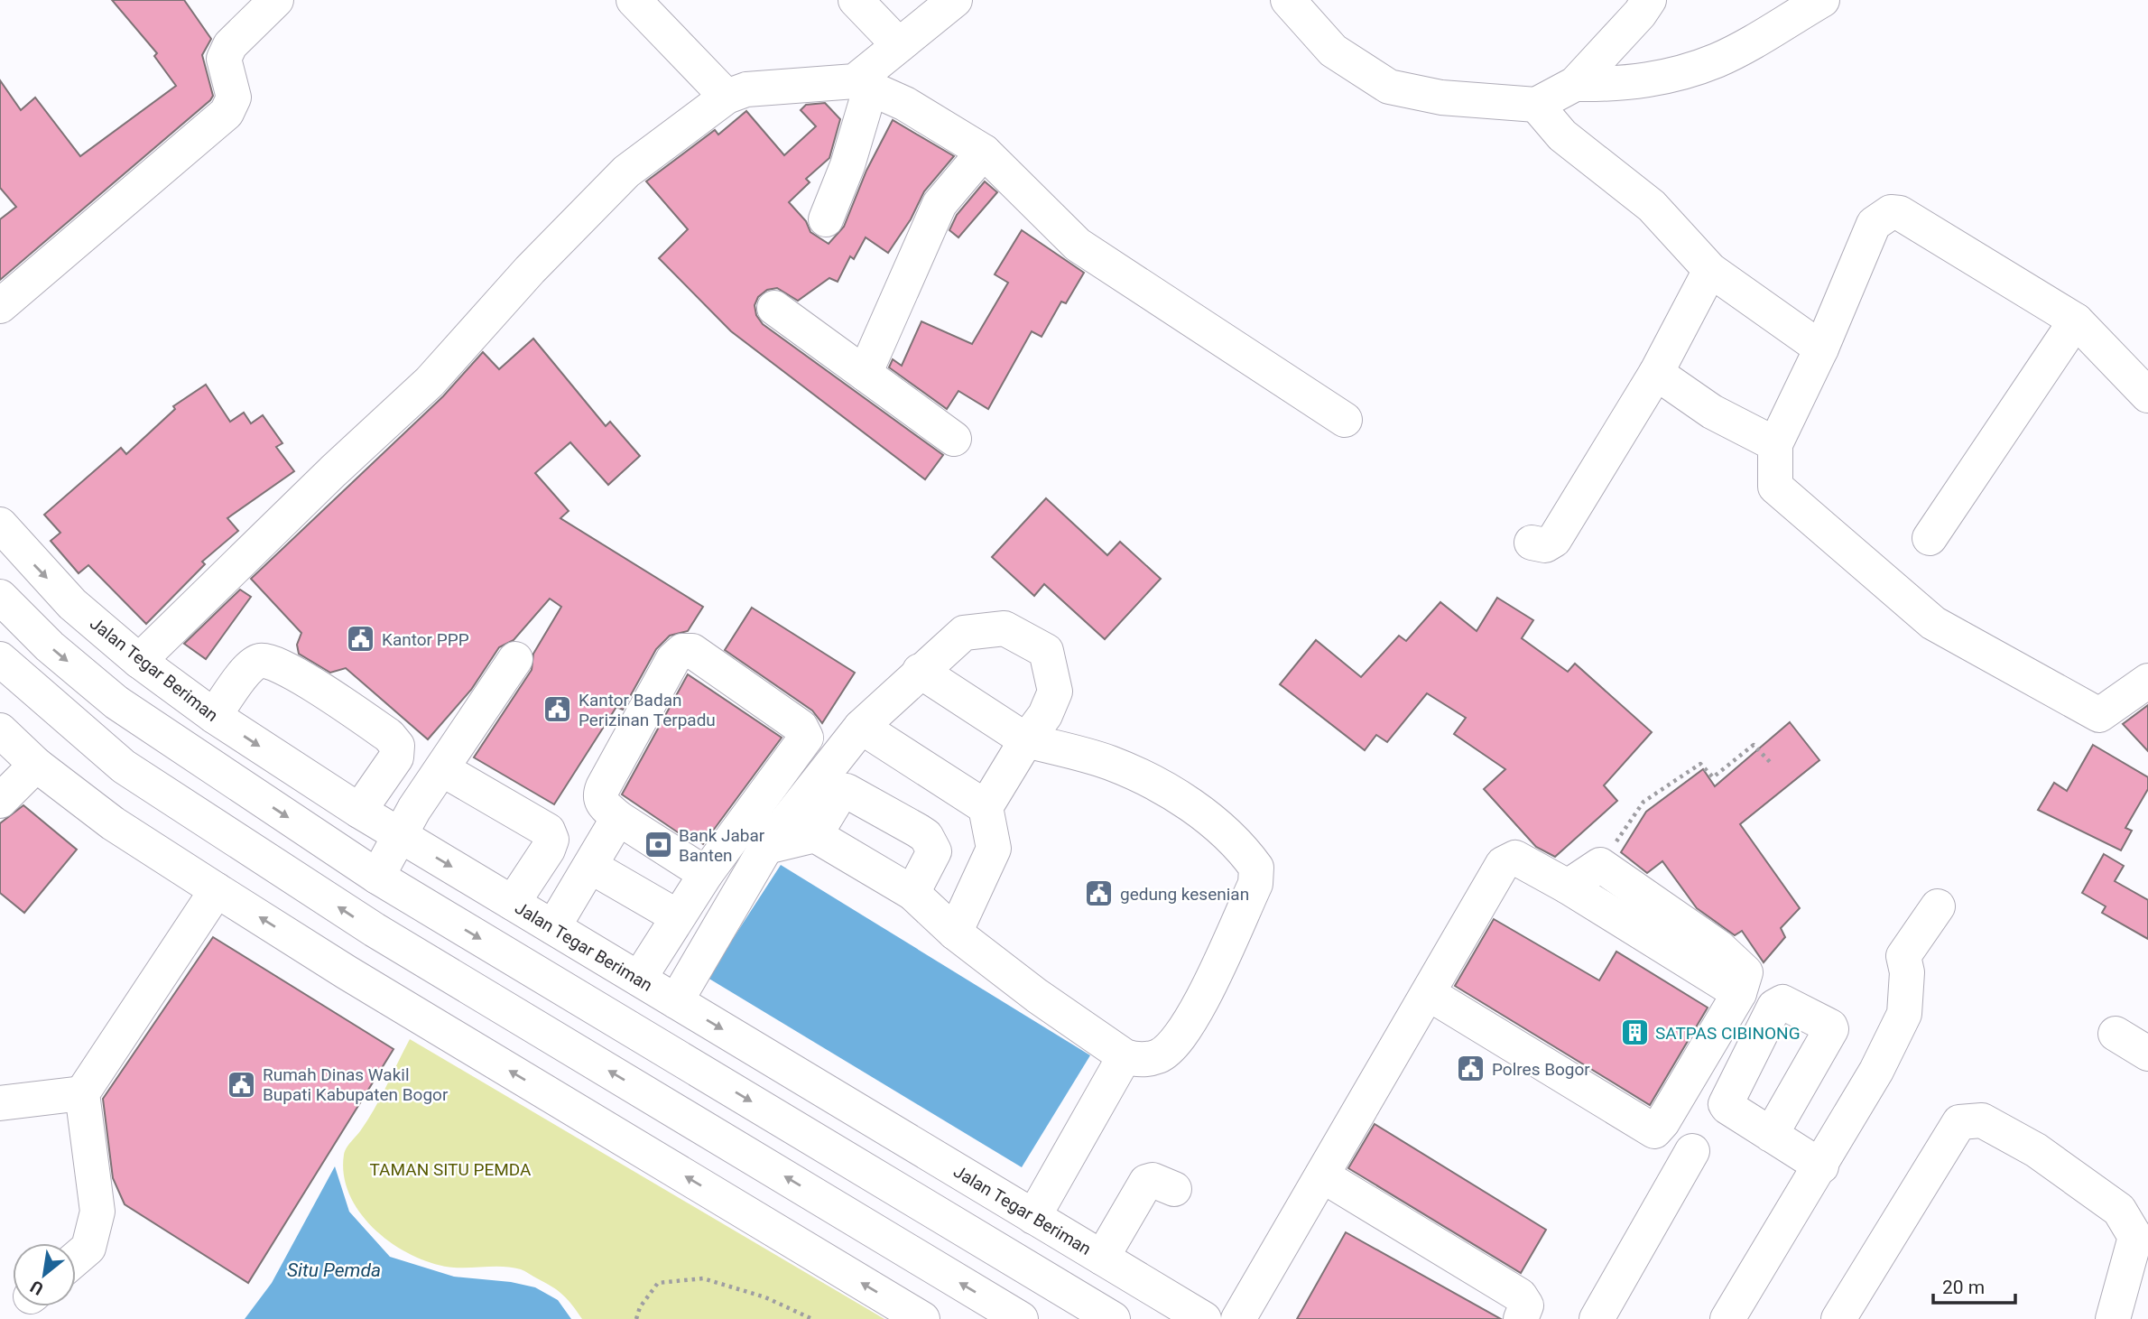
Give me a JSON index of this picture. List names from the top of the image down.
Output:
{
  "streets": {
    "street": ["Jalan Tegar Beriman"]
  },
  "water": ["Situ Pemda"],
  "parks": ["TAMAN SITU PEMDA"],
  "places": {
    "public building": [
      "Kantor PPP",
      "Kantor Badan Perizinan Terpadu",
      "gedung kesenian",
      "Polres Bogor",
      "Rumah Dinas Wakil Bupati Kabupaten Bogor"
    ],
    "bank": ["Bank Jabar Banten"],
    "building": ["SATPAS CIBINONG"]
  },
  "scale_bar": "20 m",
  "north": "bottom left"
}
